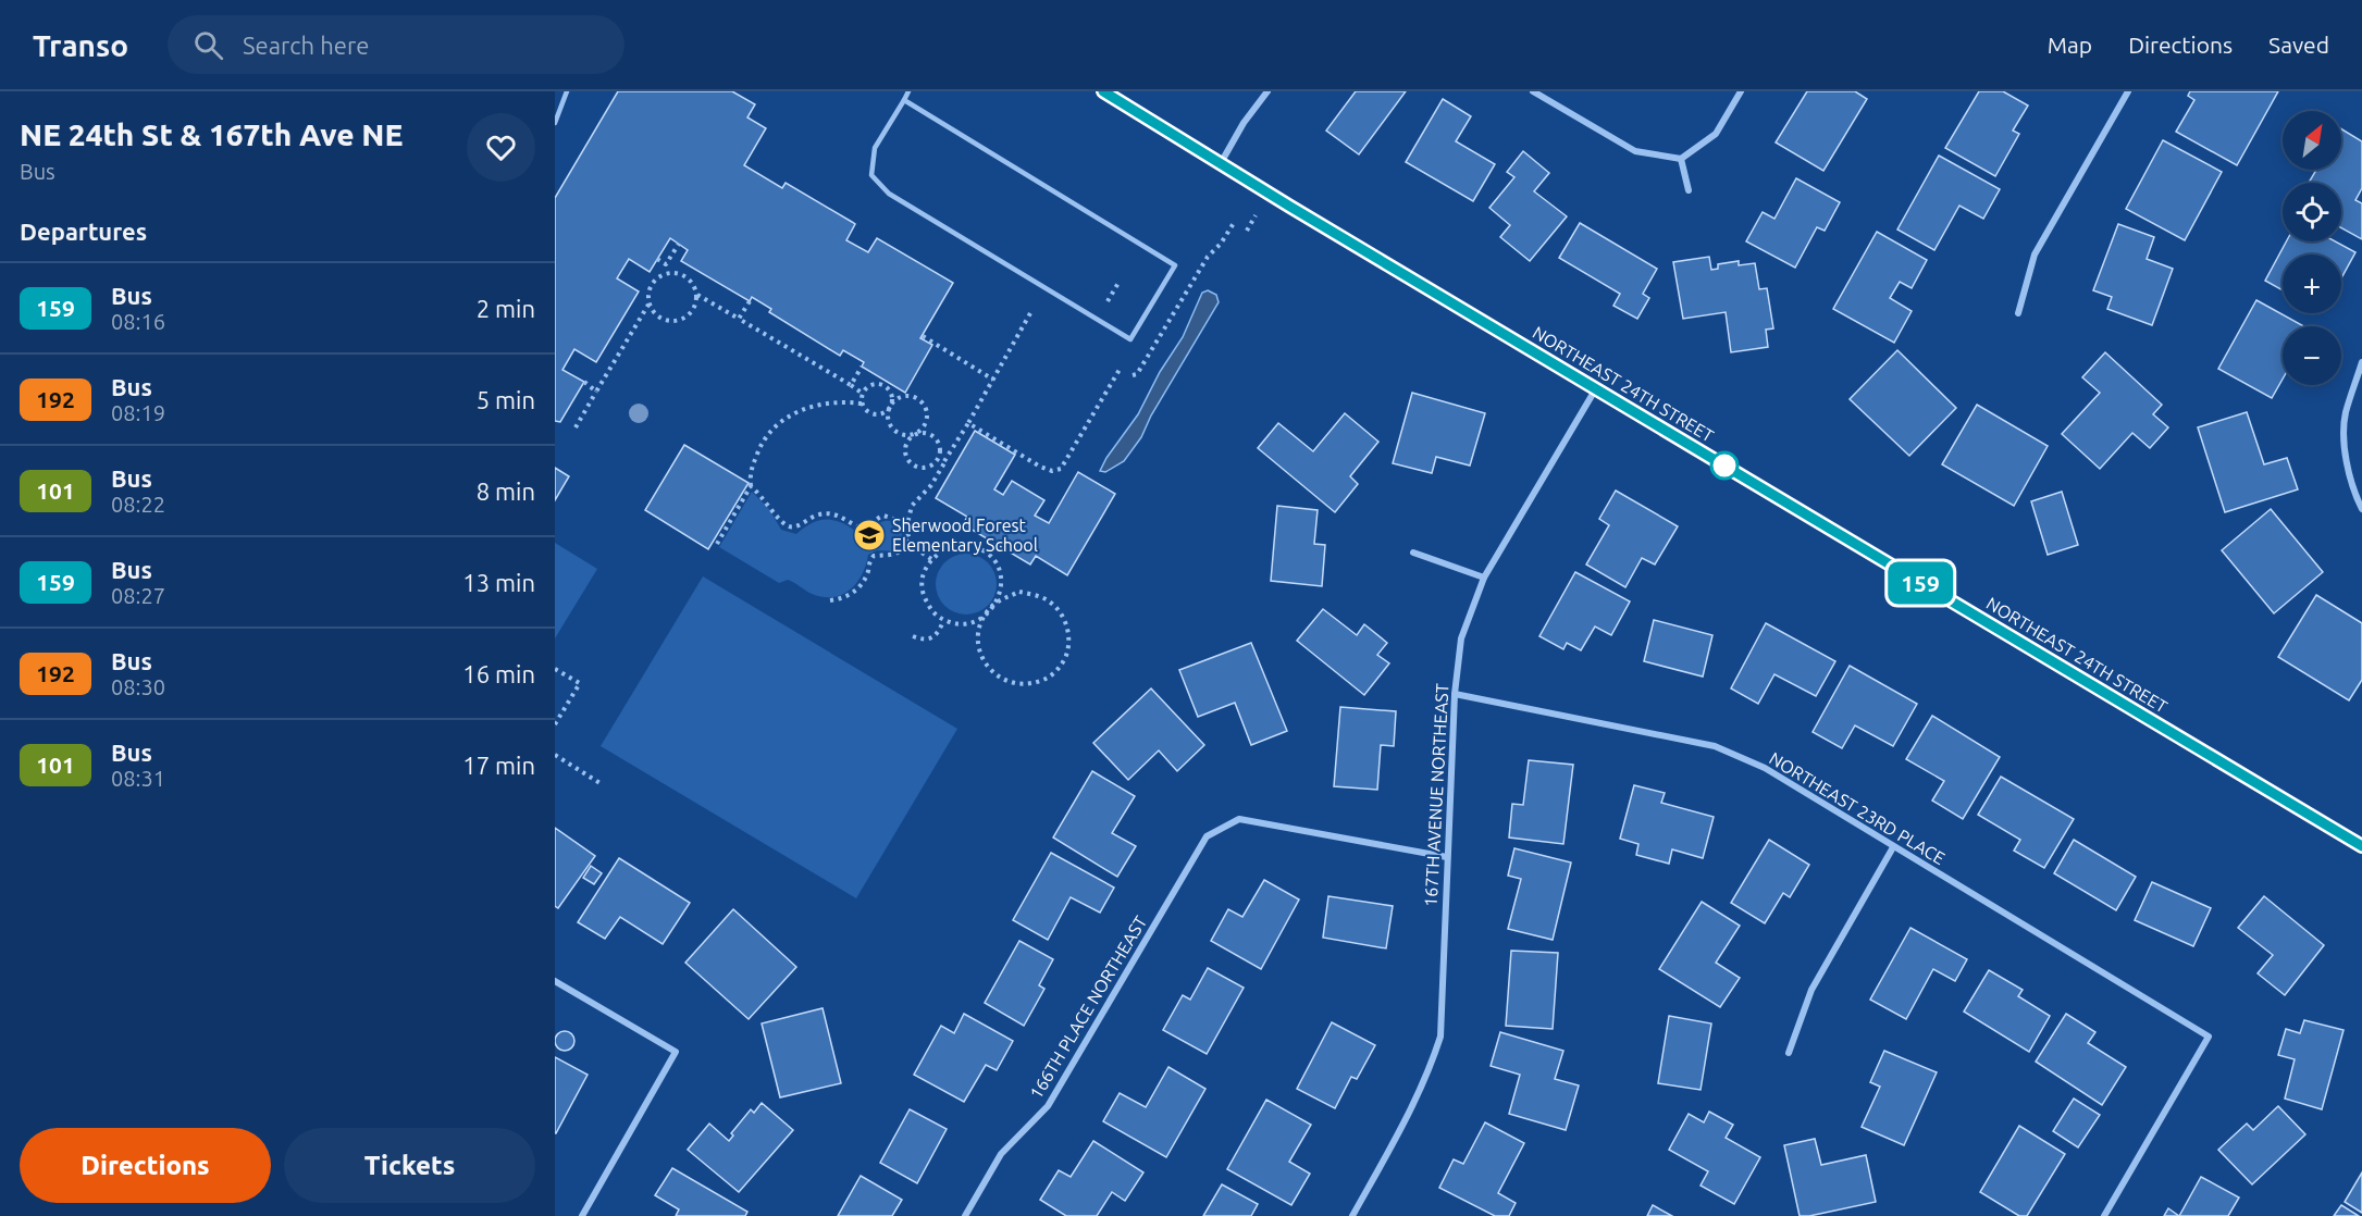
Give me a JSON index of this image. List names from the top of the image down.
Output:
{
  "streets": {
    "main road": ["NORTHEAST 24TH STREET"],
    "street": ["167TH AVENUE NORTHEAST", "NORTHEAST 23RD PLACE", "166TH PLACE NORTHEAST"]
  },
  "crossings": [
    ["NORTHEAST 24TH STREET", "167TH AVENUE NORTHEAST"],
    ["167TH AVENUE NORTHEAST", "NORTHEAST 23RD PLACE"],
    ["167TH AVENUE NORTHEAST", "166TH PLACE NORTHEAST"]
  ],
  "places": {
    "school or university": ["Sherwood Forest Elementary School"]
  },
  "lines": ["bus line 159"],
  "north": "top right",
  "page": {
    "header": "Transo",
    "search": "Search here",
    "nav": ["Map", "Directions", "Saved"],
    "heading": [
      ["NE 24th St & 167th Ave NE", "Bus"],
      "Departures"
    ],
    "on_map": "159",
    "map_buttons": ["+", "−"],
    "list": [
      {
        "mark": "159",
        "name": "Bus",
        "note": "08:16",
        "value": "2 min"
      },
      {
        "mark": "192",
        "name": "Bus",
        "note": "08:19",
        "value": "5 min"
      },
      {
        "mark": "101",
        "name": "Bus",
        "note": "08:22",
        "value": "8 min"
      },
      {
        "mark": "159",
        "name": "Bus",
        "note": "08:27",
        "value": "13 min"
      },
      {
        "mark": "192",
        "name": "Bus",
        "note": "08:30",
        "value": "16 min"
      },
      {
        "mark": "101",
        "name": "Bus",
        "note": "08:31",
        "value": "17 min"
      }
    ],
    "buttons": ["Directions", "Tickets"]
  }
}
